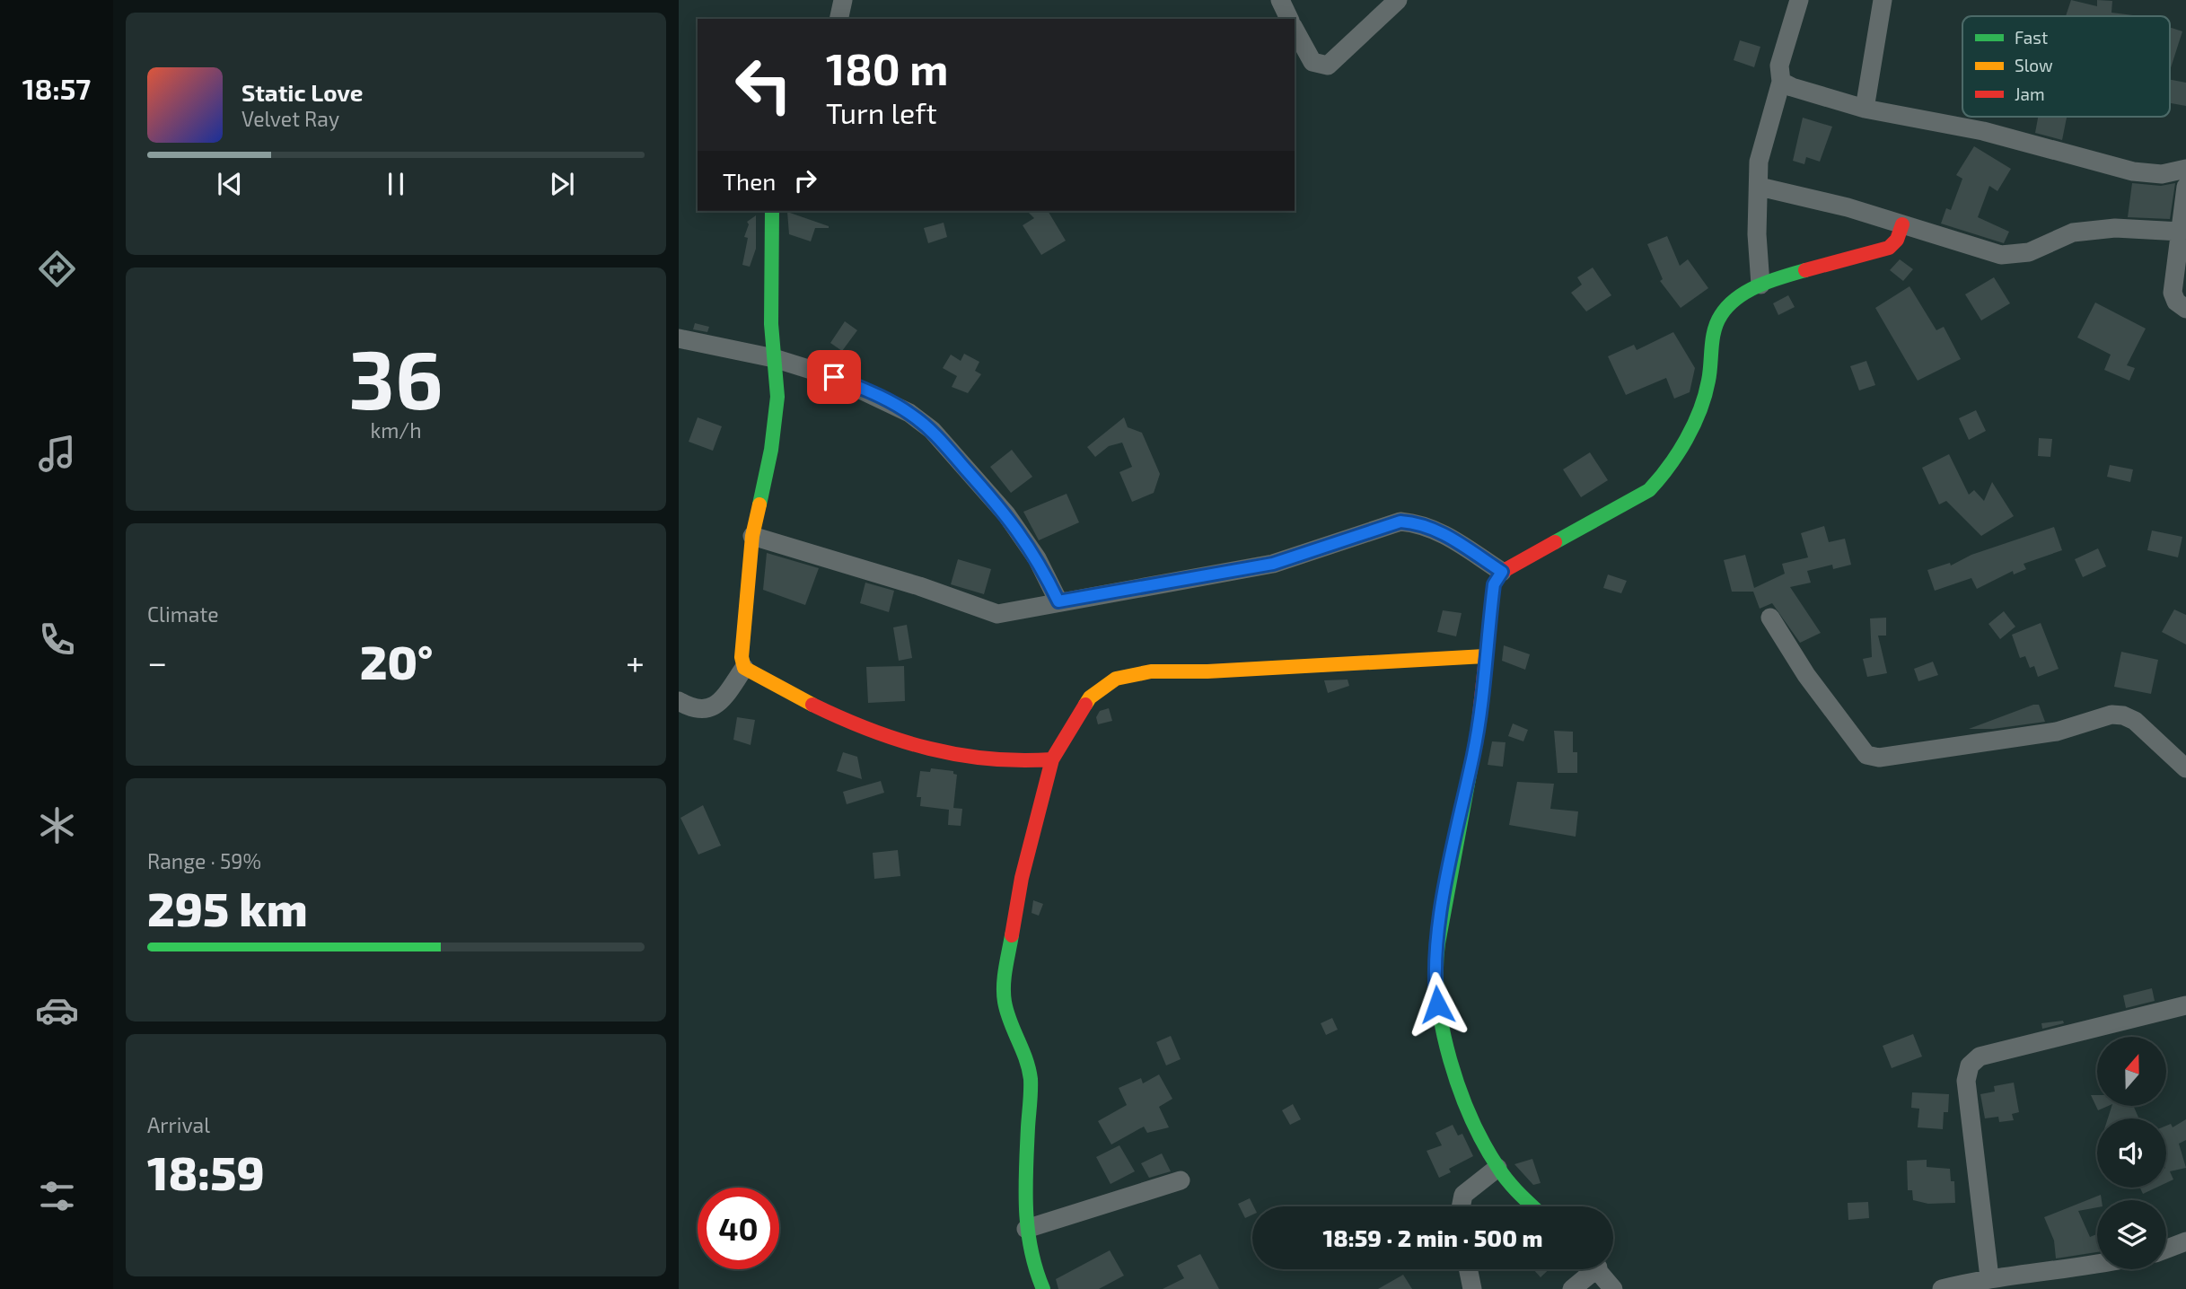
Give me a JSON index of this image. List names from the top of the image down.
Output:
{
  "legend": ["Fast", "Slow", "Jam"],
  "north": "top",
  "page": {
    "tabs": "18:57",
    "turn": ["180 m", "Turn left"],
    "song": ["Static Love", "Velvet Ray"],
    "then": "Then",
    "tile": [
      ["36", "km/h"],
      "Climate",
      ["Range · 59%", "295 km"],
      ["Arrival", "18:59"]
    ],
    "heat": ["−", "20°", "+"],
    "limit": "40",
    "trip": "18:59 · 2 min · 500 m"
  }
}
